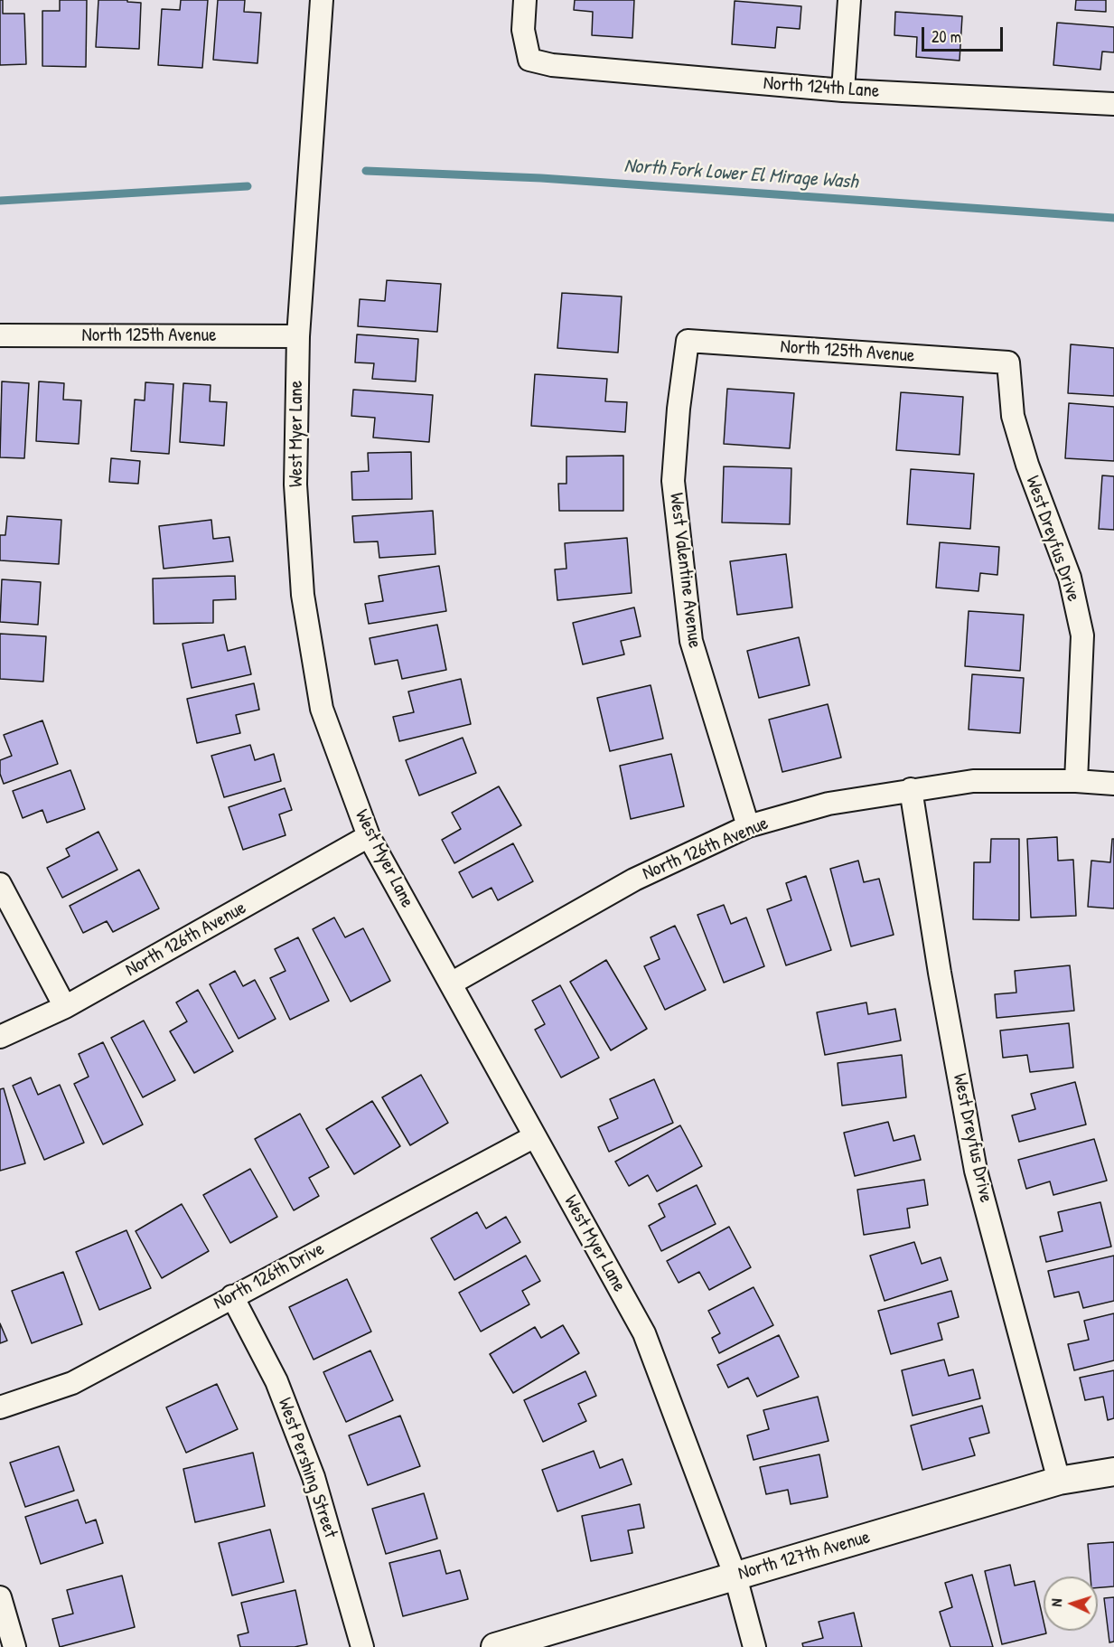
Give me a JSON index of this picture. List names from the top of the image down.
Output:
{
  "streets": {
    "street": [
      "North 124th Lane",
      "North 125th Avenue",
      "West Myer Lane",
      "West Dreyfus Drive",
      "West Valentine Avenue",
      "North 126th Avenue",
      "North 126th Drive",
      "West Pershing Street",
      "North 127th Avenue"
    ]
  },
  "crossings": [
    ["North 125th Avenue", "West Myer Lane"],
    ["North 125th Avenue", "West Dreyfus Drive"],
    ["North 125th Avenue", "West Valentine Avenue"],
    ["West Myer Lane", "North 126th Avenue"],
    ["West Myer Lane", "North 126th Drive"],
    ["West Myer Lane", "North 127th Avenue"],
    ["West Dreyfus Drive", "North 126th Avenue"],
    ["West Dreyfus Drive", "North 127th Avenue"],
    ["West Valentine Avenue", "North 126th Avenue"],
    ["North 126th Drive", "West Pershing Street"]
  ],
  "water": ["North Fork Lower El Mirage Wash"],
  "scale_bar": "20 m",
  "north": "left"
}
